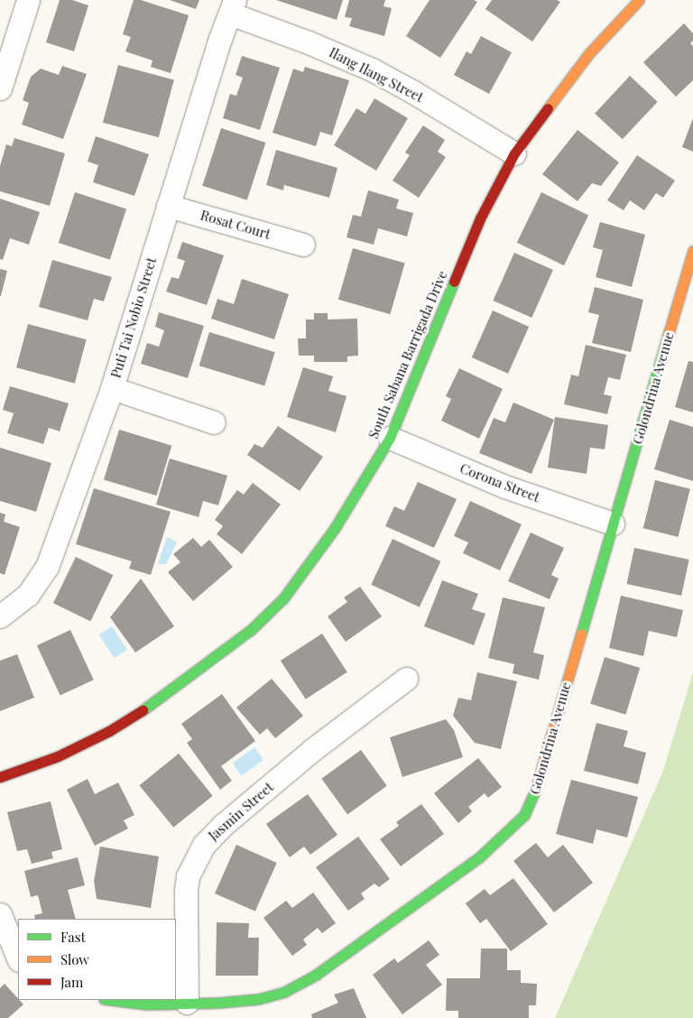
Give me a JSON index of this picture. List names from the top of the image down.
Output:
{
  "streets": {
    "street": [
      "Ilang Ilang Street",
      "Rosat Court",
      "Puti Tai Nobio Street",
      "South Sabana Barrigada Drive",
      "Golondrina Avenue",
      "Corona Street",
      "Jasmin Street"
    ]
  },
  "crossings": [
    ["Ilang Ilang Street", "Puti Tai Nobio Street"],
    ["Ilang Ilang Street", "South Sabana Barrigada Drive"],
    ["Rosat Court", "Puti Tai Nobio Street"],
    ["South Sabana Barrigada Drive", "Corona Street"],
    ["Golondrina Avenue", "Corona Street"],
    ["Golondrina Avenue", "Jasmin Street"]
  ],
  "legend": ["Fast", "Slow", "Jam"]
}
